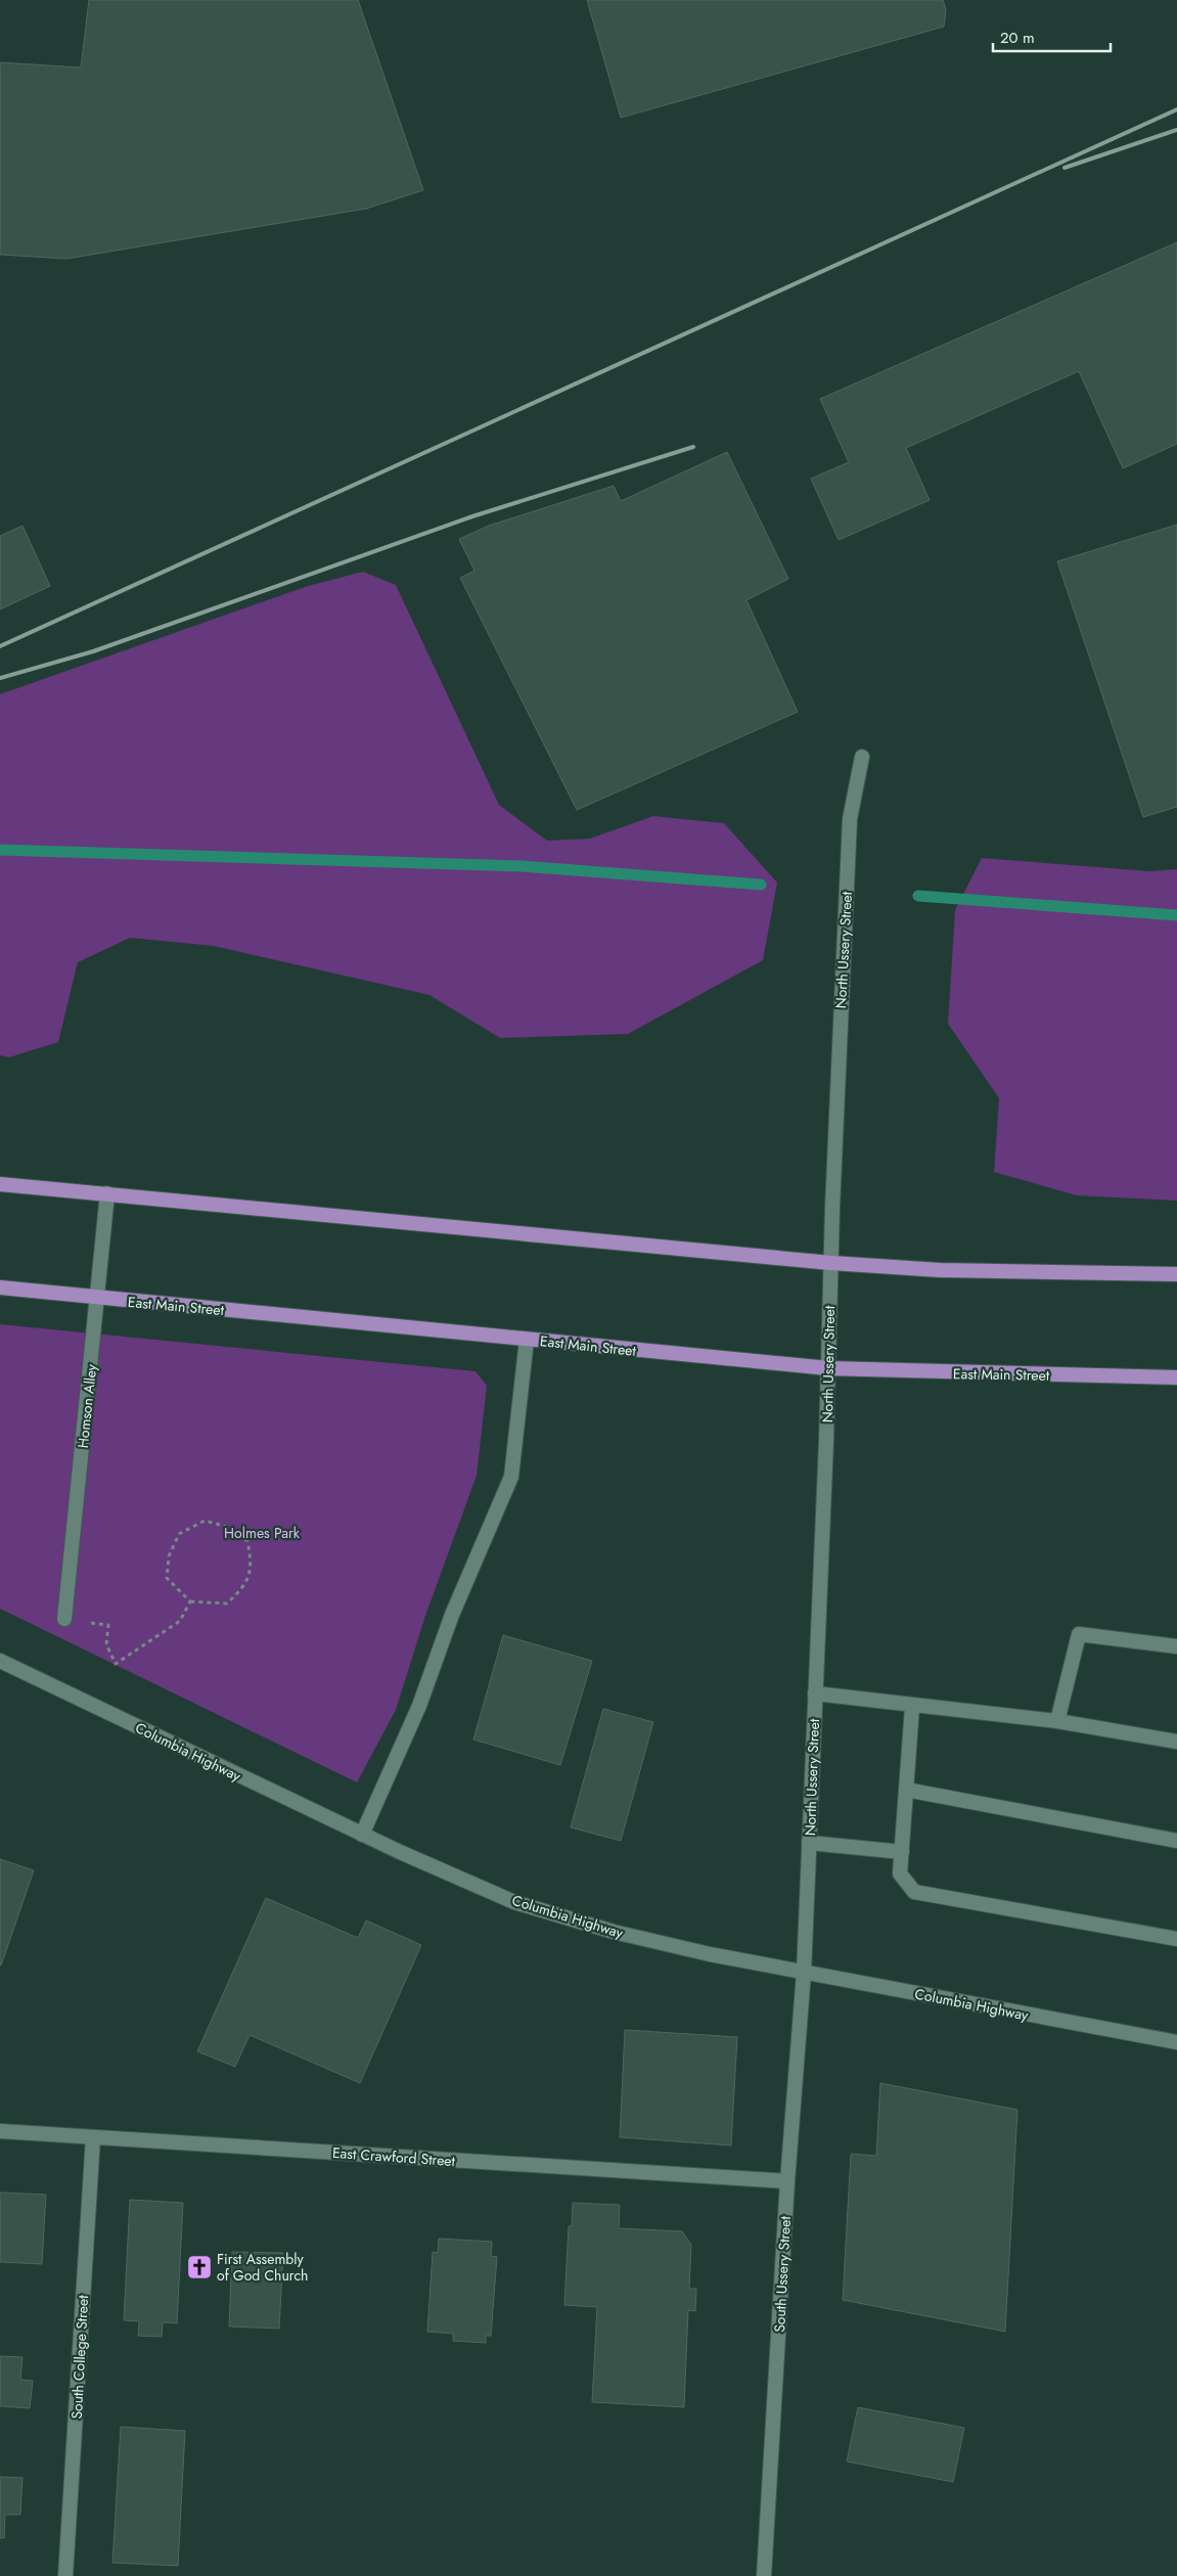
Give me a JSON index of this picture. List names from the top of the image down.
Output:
{
  "streets": {
    "main road": ["East Main Street"],
    "street": [
      "North Ussery Street",
      "Homson Alley",
      "Columbia Highway",
      "East Crawford Street",
      "South Ussery Street",
      "South College Street"
    ]
  },
  "crossings": [
    ["North Ussery Street", "East Main Street"],
    ["North Ussery Street", "Columbia Highway"],
    ["North Ussery Street", "South Ussery Street"],
    ["East Main Street", "Homson Alley"],
    ["Columbia Highway", "South Ussery Street"],
    ["East Crawford Street", "South Ussery Street"],
    ["East Crawford Street", "South College Street"]
  ],
  "parks": ["Holmes Park"],
  "places": {
    "church": ["First Assembly of God Church"]
  },
  "scale_bar": "20 m"
}
